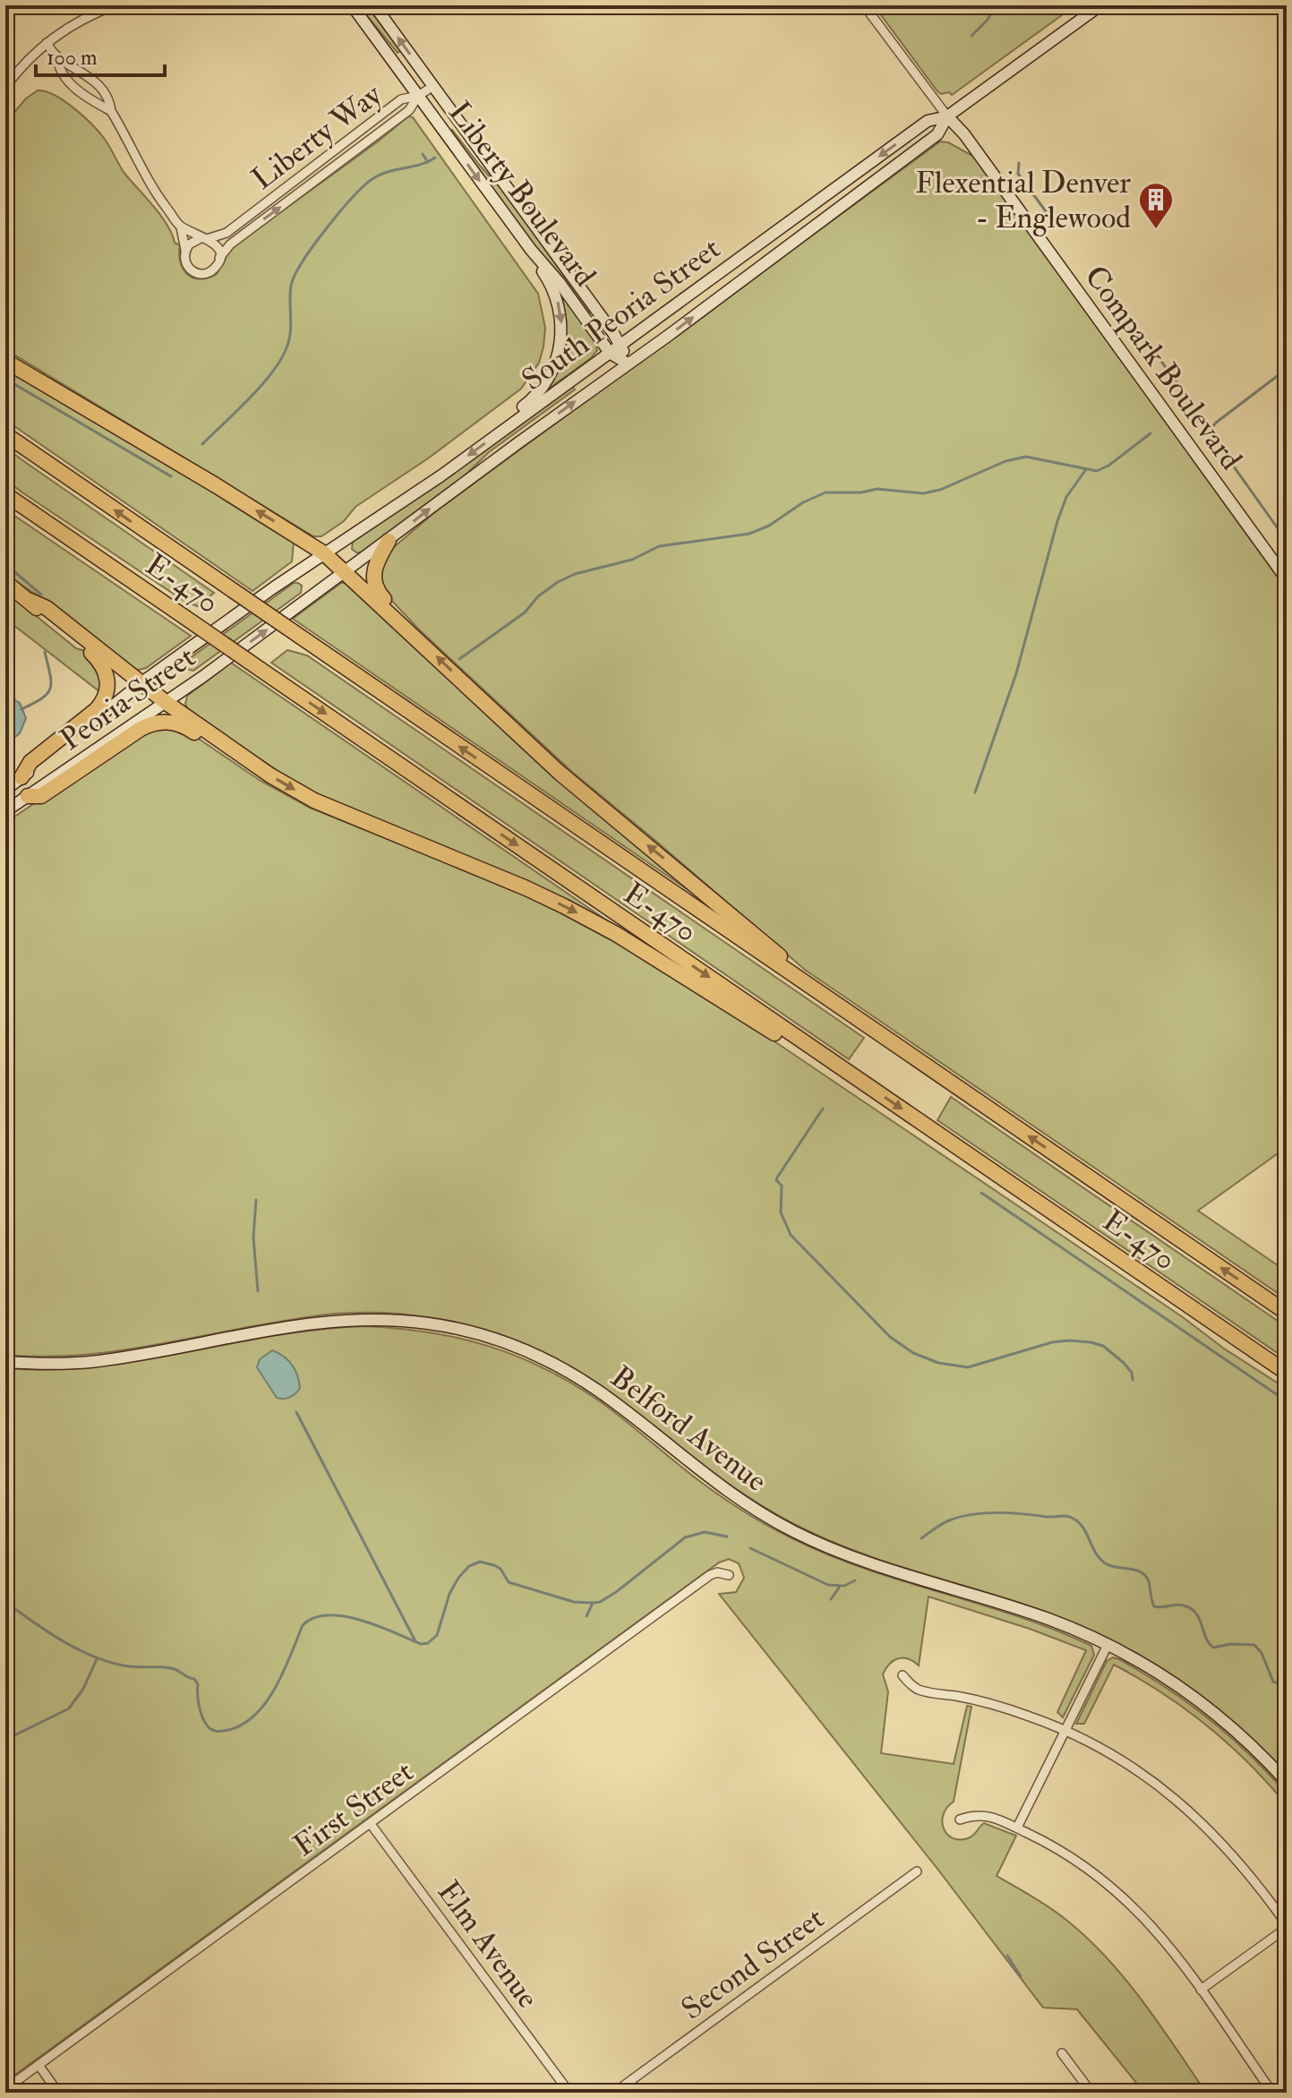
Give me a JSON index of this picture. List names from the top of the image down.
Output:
{
  "streets": {
    "highway": ["E-470"],
    "main road": [
      "Liberty Boulevard",
      "South Peoria Street",
      "Compark Boulevard",
      "Peoria Street",
      "Belford Avenue"
    ],
    "street": [
      "Liberty Way",
      "First Street",
      "Elm Avenue",
      "Second Street"
    ]
  },
  "crossings": [
    ["Liberty Way", "Liberty Boulevard"],
    ["Liberty Boulevard", "South Peoria Street"],
    ["South Peoria Street", "Compark Boulevard"],
    ["South Peoria Street", "Peoria Street"],
    ["First Street", "Elm Avenue"]
  ],
  "places": {
    "building": ["Flexential Denver - Englewood"]
  },
  "scale_bar": "100 m"
}
